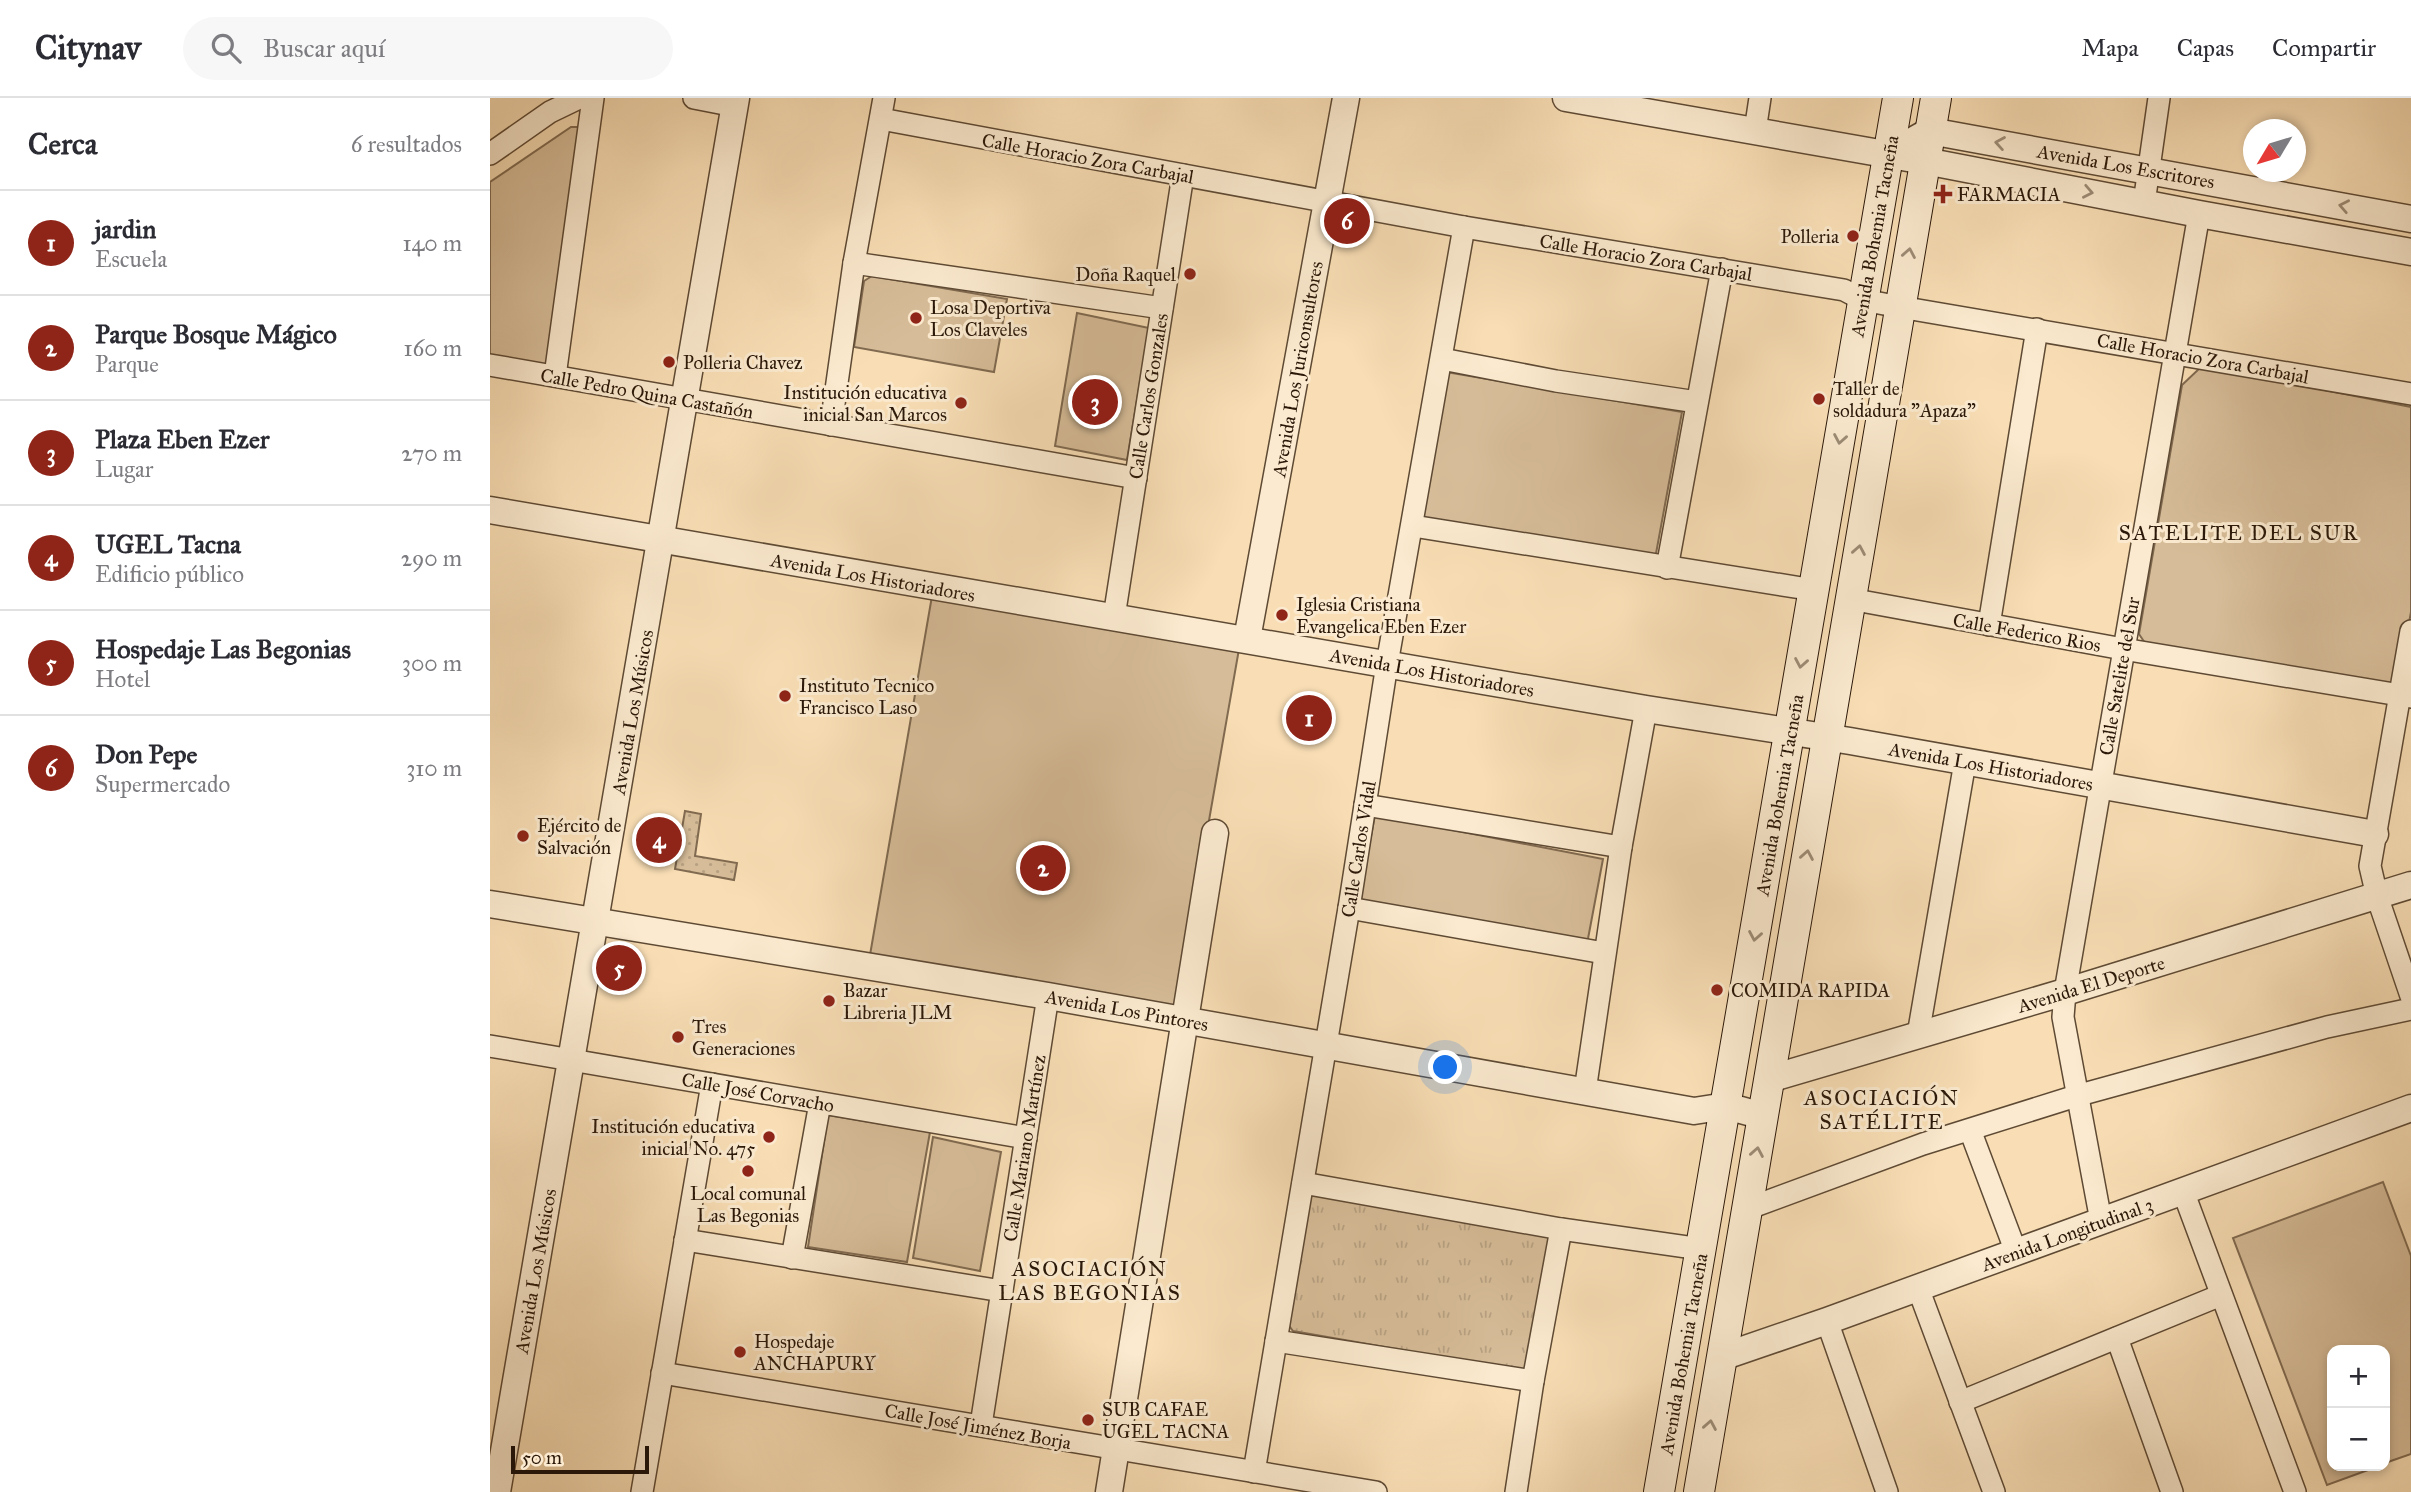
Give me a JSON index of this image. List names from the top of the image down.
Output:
{
  "streets": {
    "main road": ["Avenida Bohemia Tacneña"],
    "street": [
      "Calle Horacio Zora Carbajal",
      "Avenida Los Escritores",
      "Avenida Los Juriconsultores",
      "Calle Pedro Quina Castañón",
      "Calle Carlos Gonzales",
      "Avenida Los Historiadores",
      "Calle Federico Rios",
      "Calle Satelite del Sur",
      "Avenida Los Músicos",
      "Calle Carlos Vidal",
      "Avenida El Deporte",
      "Avenida Los Pintores",
      "Calle José Corvacho",
      "Calle Mariano Martínez",
      "Avenida Longitudinal 3",
      "Calle José Jiménez Borja"
    ]
  },
  "crossings": [
    ["Calle Horacio Zora Carbajal", "Avenida Bohemia Tacneña"],
    ["Calle Horacio Zora Carbajal", "Avenida Los Juriconsultores"],
    ["Calle Horacio Zora Carbajal", "Calle Carlos Gonzales"],
    ["Calle Horacio Zora Carbajal", "Calle Satelite del Sur"],
    ["Calle Horacio Zora Carbajal", "Calle Carlos Vidal"],
    ["Avenida Los Escritores", "Avenida Bohemia Tacneña"],
    ["Avenida Los Escritores", "Calle Satelite del Sur"],
    ["Avenida Bohemia Tacneña", "Avenida Los Historiadores"],
    ["Avenida Bohemia Tacneña", "Calle Federico Rios"],
    ["Avenida Bohemia Tacneña", "Avenida El Deporte"],
    ["Avenida Bohemia Tacneña", "Avenida Los Pintores"],
    ["Avenida Bohemia Tacneña", "Avenida Longitudinal 3"],
    ["Avenida Los Juriconsultores", "Avenida Los Historiadores"],
    ["Calle Pedro Quina Castañón", "Calle Carlos Gonzales"],
    ["Calle Pedro Quina Castañón", "Avenida Los Músicos"],
    ["Calle Carlos Gonzales", "Avenida Los Historiadores"],
    ["Avenida Los Historiadores", "Calle Satelite del Sur"],
    ["Avenida Los Historiadores", "Avenida Los Músicos"],
    ["Avenida Los Historiadores", "Calle Carlos Vidal"],
    ["Calle Federico Rios", "Calle Satelite del Sur"],
    ["Calle Satelite del Sur", "Avenida El Deporte"],
    ["Calle Satelite del Sur", "Avenida Longitudinal 3"],
    ["Avenida Los Músicos", "Avenida Los Pintores"],
    ["Avenida Los Músicos", "Calle José Corvacho"],
    ["Calle Carlos Vidal", "Avenida Los Pintores"],
    ["Calle Carlos Vidal", "Calle José Jiménez Borja"],
    ["Avenida Los Pintores", "Calle Mariano Martínez"],
    ["Calle José Corvacho", "Calle Mariano Martínez"],
    ["Calle Mariano Martínez", "Calle José Jiménez Borja"]
  ],
  "districts": ["SATELITE DEL SUR", "ASOCIACIÓN SATÉLITE", "ASOCIACIÓN LAS BEGONIAS"],
  "places": {
    "health": ["FARMACIA"],
    "other": [
      "Polleria",
      "Doña Raquel",
      "Losa Deportiva Los Claveles",
      "Polleria Chavez",
      "Taller de soldadura \"Apaza\"",
      "Institución educativa inicial San Marcos",
      "Iglesia Cristiana Evangelica Eben Ezer",
      "Instituto Tecnico Francisco Laso",
      "Ejército de Salvación",
      "COMIDA RAPIDA",
      "Bazar Libreria JLM",
      "Tres Generaciones",
      "Institución educativa inicial No. 475",
      "Local comunal Las Begonias",
      "Hospedaje ANCHAPURY",
      "SUB CAFAE UGEL TACNA"
    ]
  },
  "scale_bar": "50 m",
  "north": "bottom left",
  "page": {
    "header": "Citynav",
    "search": "Buscar aquí",
    "nav": ["Mapa", "Capas", "Compartir"],
    "heading": ["Cerca", "6 resultados"],
    "list": [
      {
        "mark": "1",
        "name": "jardin",
        "note": "Escuela",
        "value": "140 m"
      },
      {
        "mark": "2",
        "name": "Parque Bosque Mágico",
        "note": "Parque",
        "value": "160 m"
      },
      {
        "mark": "3",
        "name": "Plaza Eben Ezer",
        "note": "Lugar",
        "value": "270 m"
      },
      {
        "mark": "4",
        "name": "UGEL Tacna",
        "note": "Edificio público",
        "value": "290 m"
      },
      {
        "mark": "5",
        "name": "Hospedaje Las Begonias",
        "note": "Hotel",
        "value": "300 m"
      },
      {
        "mark": "6",
        "name": "Don Pepe",
        "note": "Supermercado",
        "value": "310 m"
      }
    ],
    "pins": [
      "6",
      "3",
      "1",
      "4",
      "2",
      "5"
    ],
    "map_buttons": ["+", "−"],
    "scale": "50 m"
  }
}
